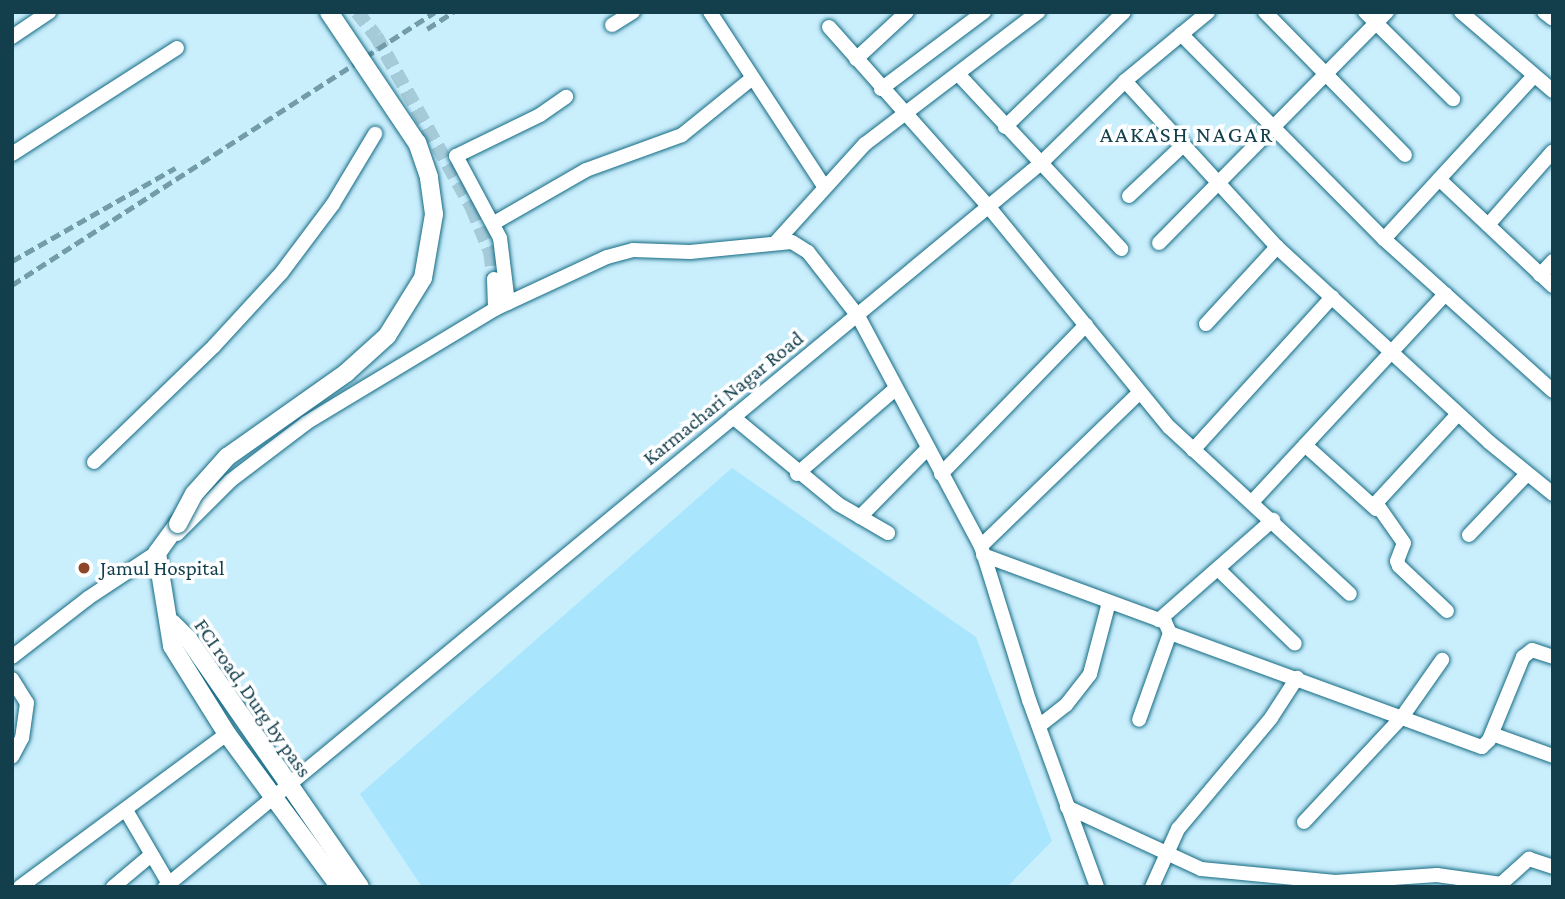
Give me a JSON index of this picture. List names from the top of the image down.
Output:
{
  "streets": {
    "main road": ["FCI road, Durg by pass"],
    "street": ["Karmachari Nagar Road"]
  },
  "crossings": [
    ["Karmachari Nagar Road", "FCI road, Durg by pass"]
  ],
  "districts": ["AAKASH NAGAR"],
  "places": ["Jamul Hospital"]
}
